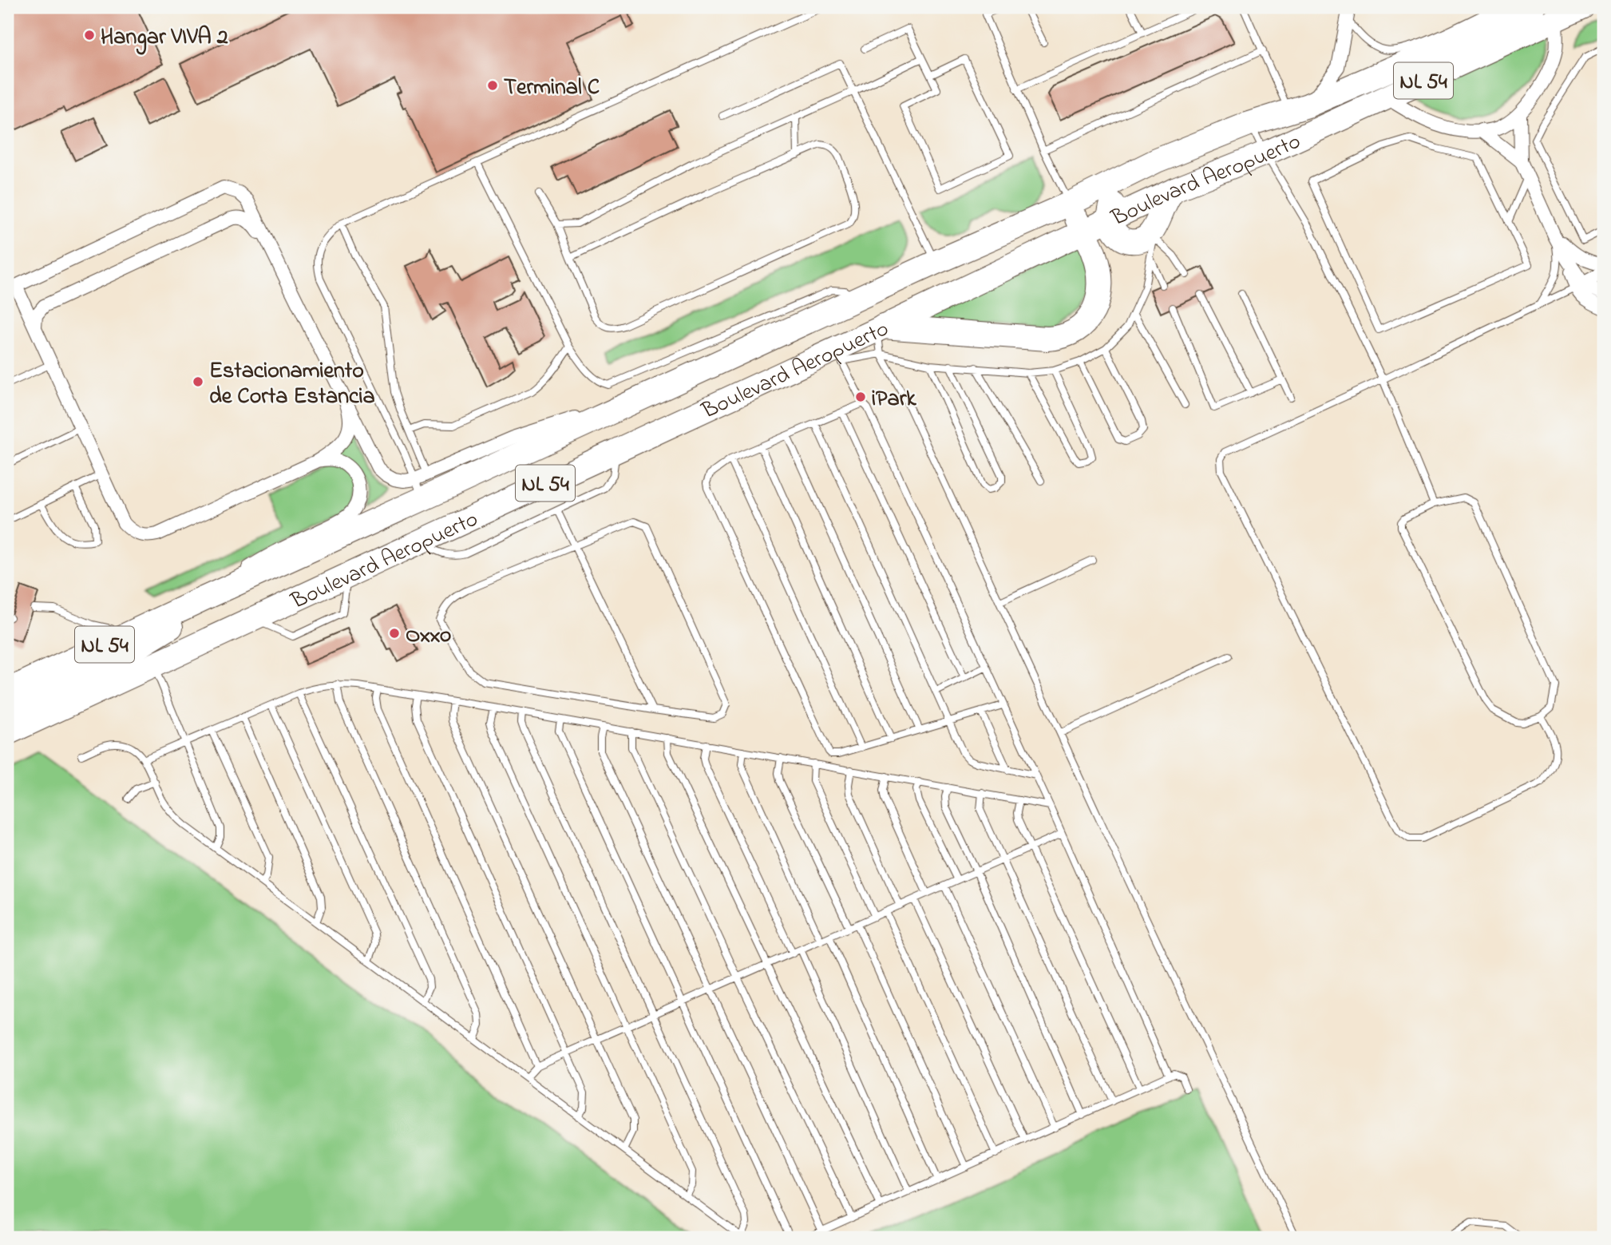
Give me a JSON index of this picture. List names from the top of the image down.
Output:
{
  "streets": {
    "highway": ["NL 54", "Boulevard Aeropuerto"]
  },
  "places": [
    "Hangar VIVA 2",
    "Terminal C",
    "Estacionamiento de Corta Estancia",
    "iPark",
    "Oxxo"
  ]
}
